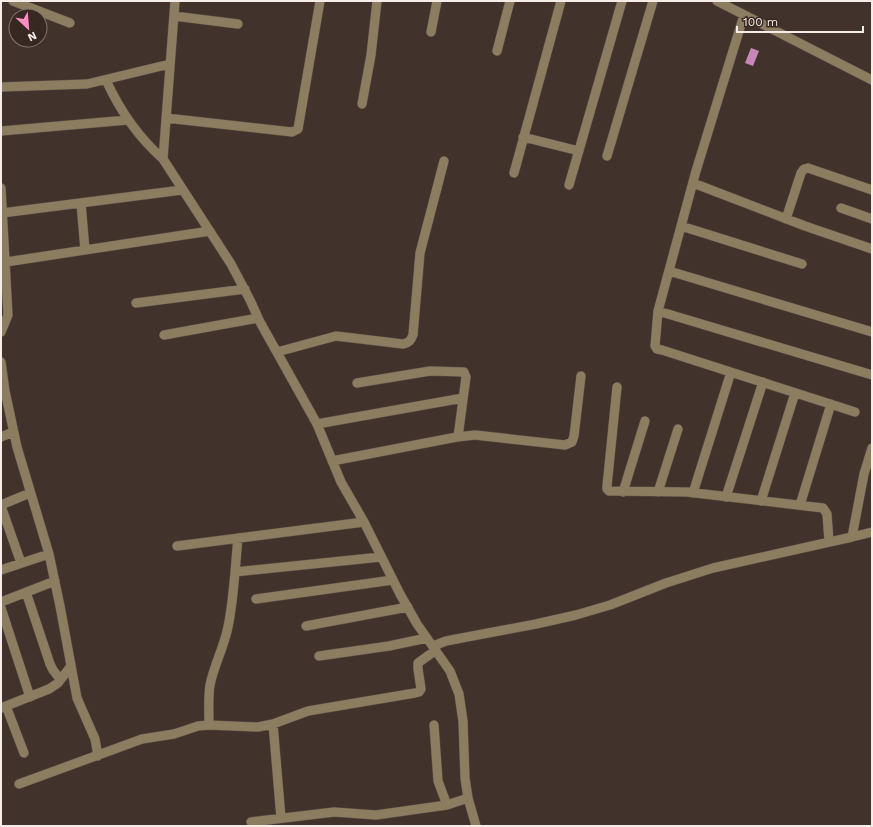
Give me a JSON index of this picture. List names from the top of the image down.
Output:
{
  "scale_bar": "100 m",
  "north": "bottom right"
}
